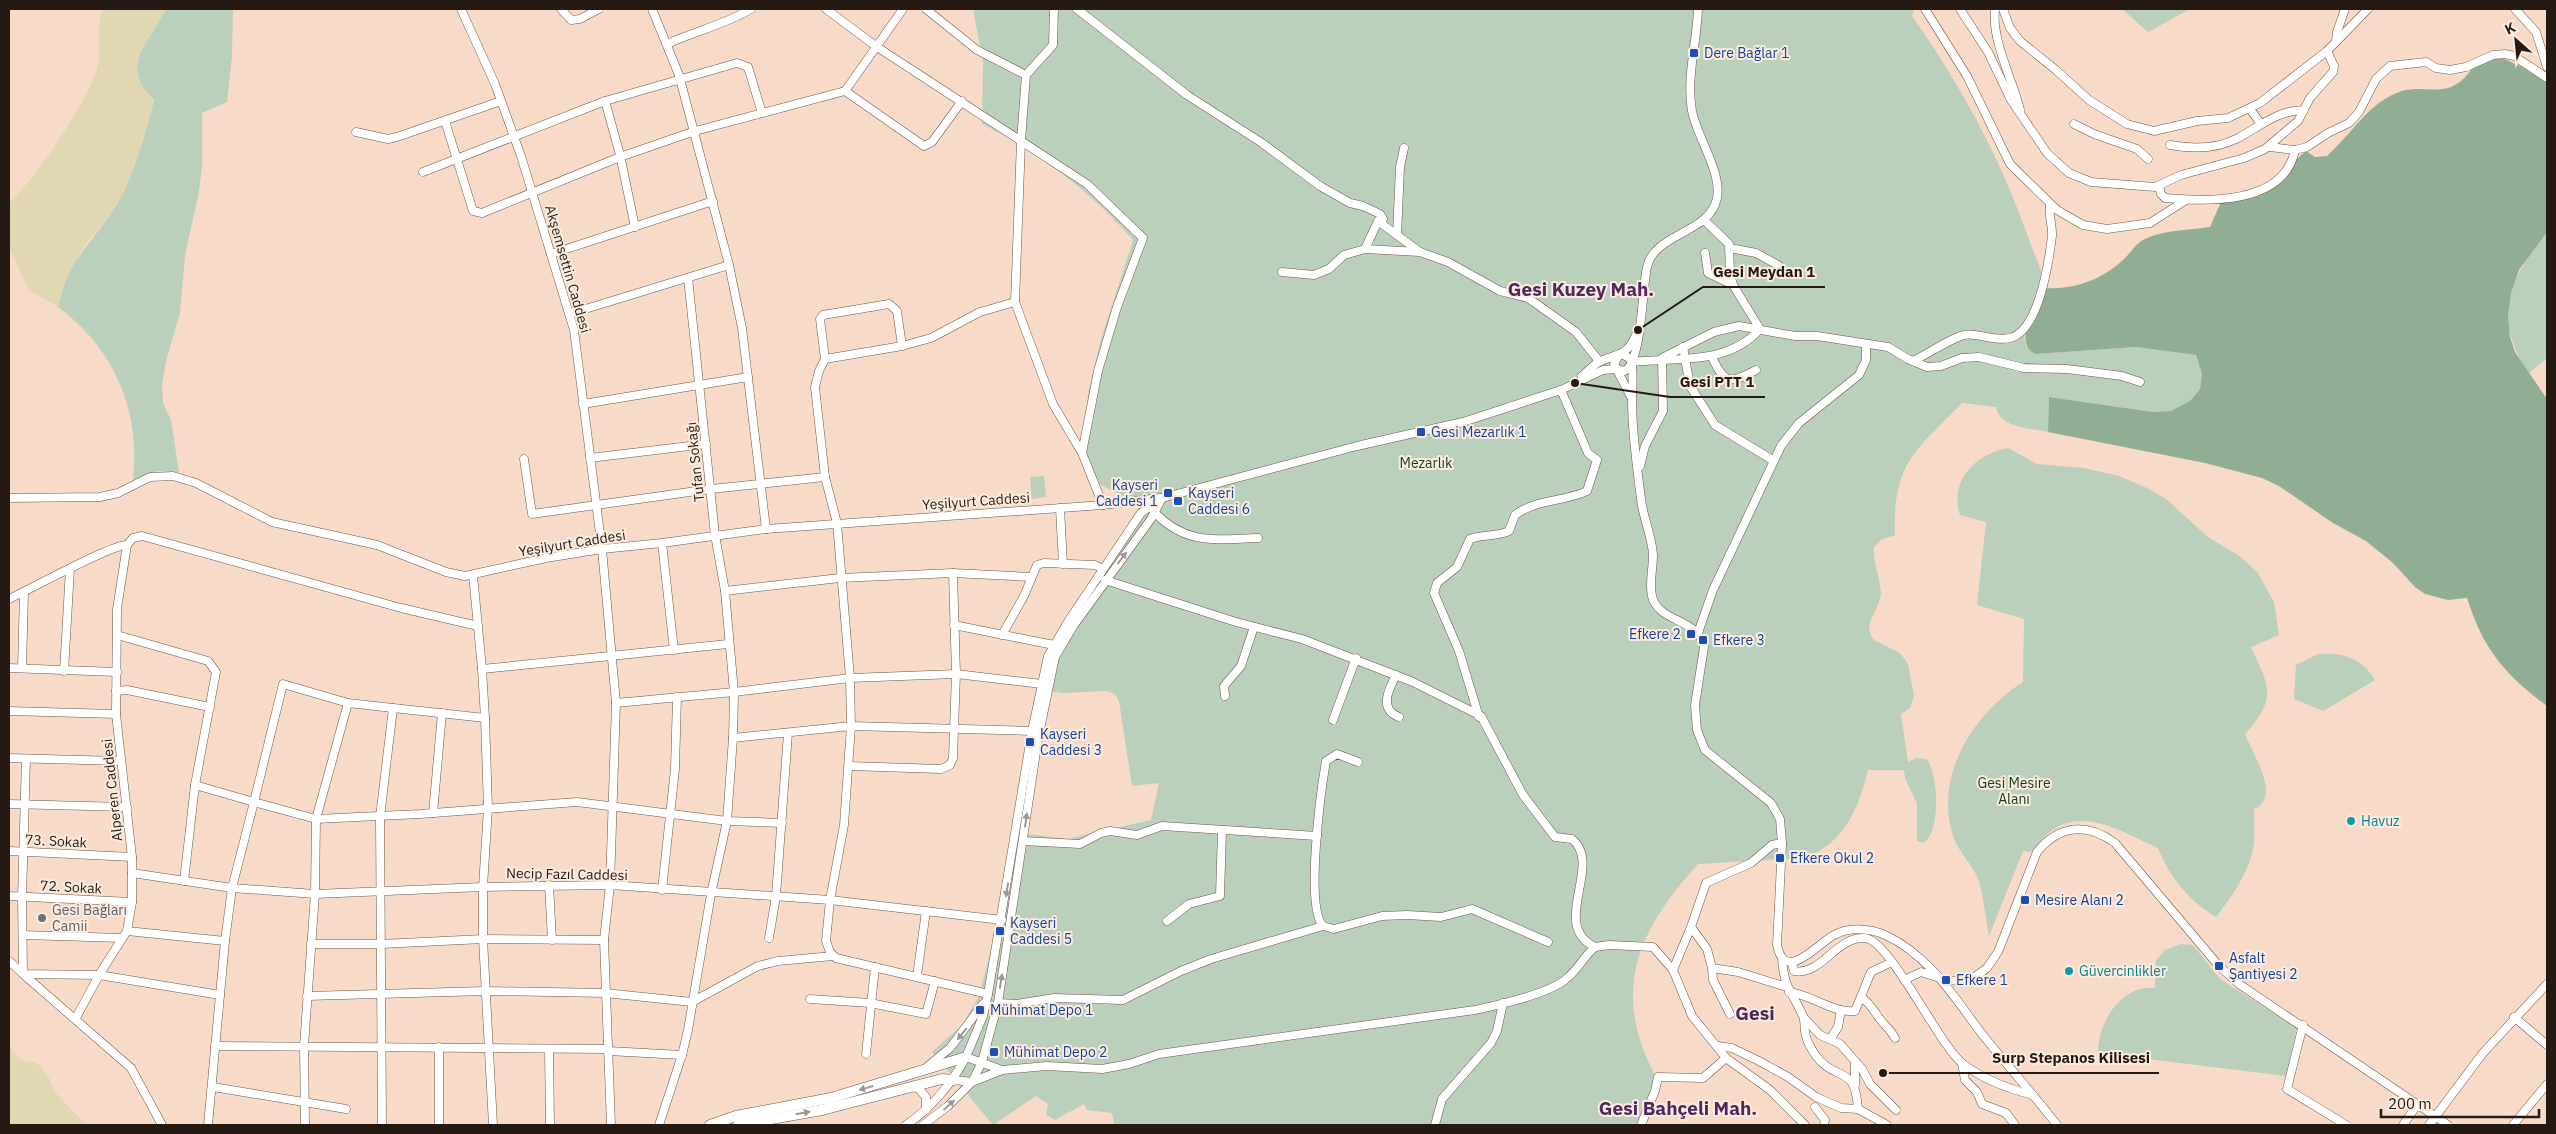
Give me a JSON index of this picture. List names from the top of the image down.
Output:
{
  "streets": {
    "street": [
      "Akşemsettin Caddesi",
      "Tufan Sokağı",
      "Yeşilyurt Caddesi",
      "Alperen Caddesi",
      "73. Sokak",
      "Necip Fazıl Caddesi",
      "72. Sokak"
    ]
  },
  "crossings": [
    ["Akşemsettin Caddesi", "Yeşilyurt Caddesi"],
    ["Akşemsettin Caddesi", "Necip Fazıl Caddesi"],
    ["Tufan Sokağı", "Yeşilyurt Caddesi"],
    ["Tufan Sokağı", "Necip Fazıl Caddesi"],
    ["Alperen Caddesi", "73. Sokak"],
    ["Alperen Caddesi", "Necip Fazıl Caddesi"],
    ["Alperen Caddesi", "72. Sokak"]
  ],
  "districts": ["Gesi Kuzey Mah.", "Gesi", "Gesi Bahçeli Mah."],
  "parks": ["Mezarlık", "Gesi Mesire Alanı"],
  "places": {
    "transit": [
      "Dere Bağlar 1",
      "Gesi Mezarlık 1",
      "Kayseri Caddesi 1",
      "Kayseri Caddesi 6",
      "Efkere 2",
      "Efkere 3",
      "Kayseri Caddesi 3",
      "Efkere Okul 2",
      "Mesire Alanı 2",
      "Kayseri Caddesi 5",
      "Asfalt Şantiyesi 2",
      "Efkere 1",
      "Mühimat Depo 1",
      "Mühimat Depo 2"
    ],
    "other": [
      "Gesi Meydan 1",
      "Gesi PTT 1",
      "Havuz",
      "Gesi Bağları Camii",
      "Güvercinlikler",
      "Surp Stepanos Kilisesi"
    ]
  },
  "scale_bar": "200 m",
  "north": "top left"
}
